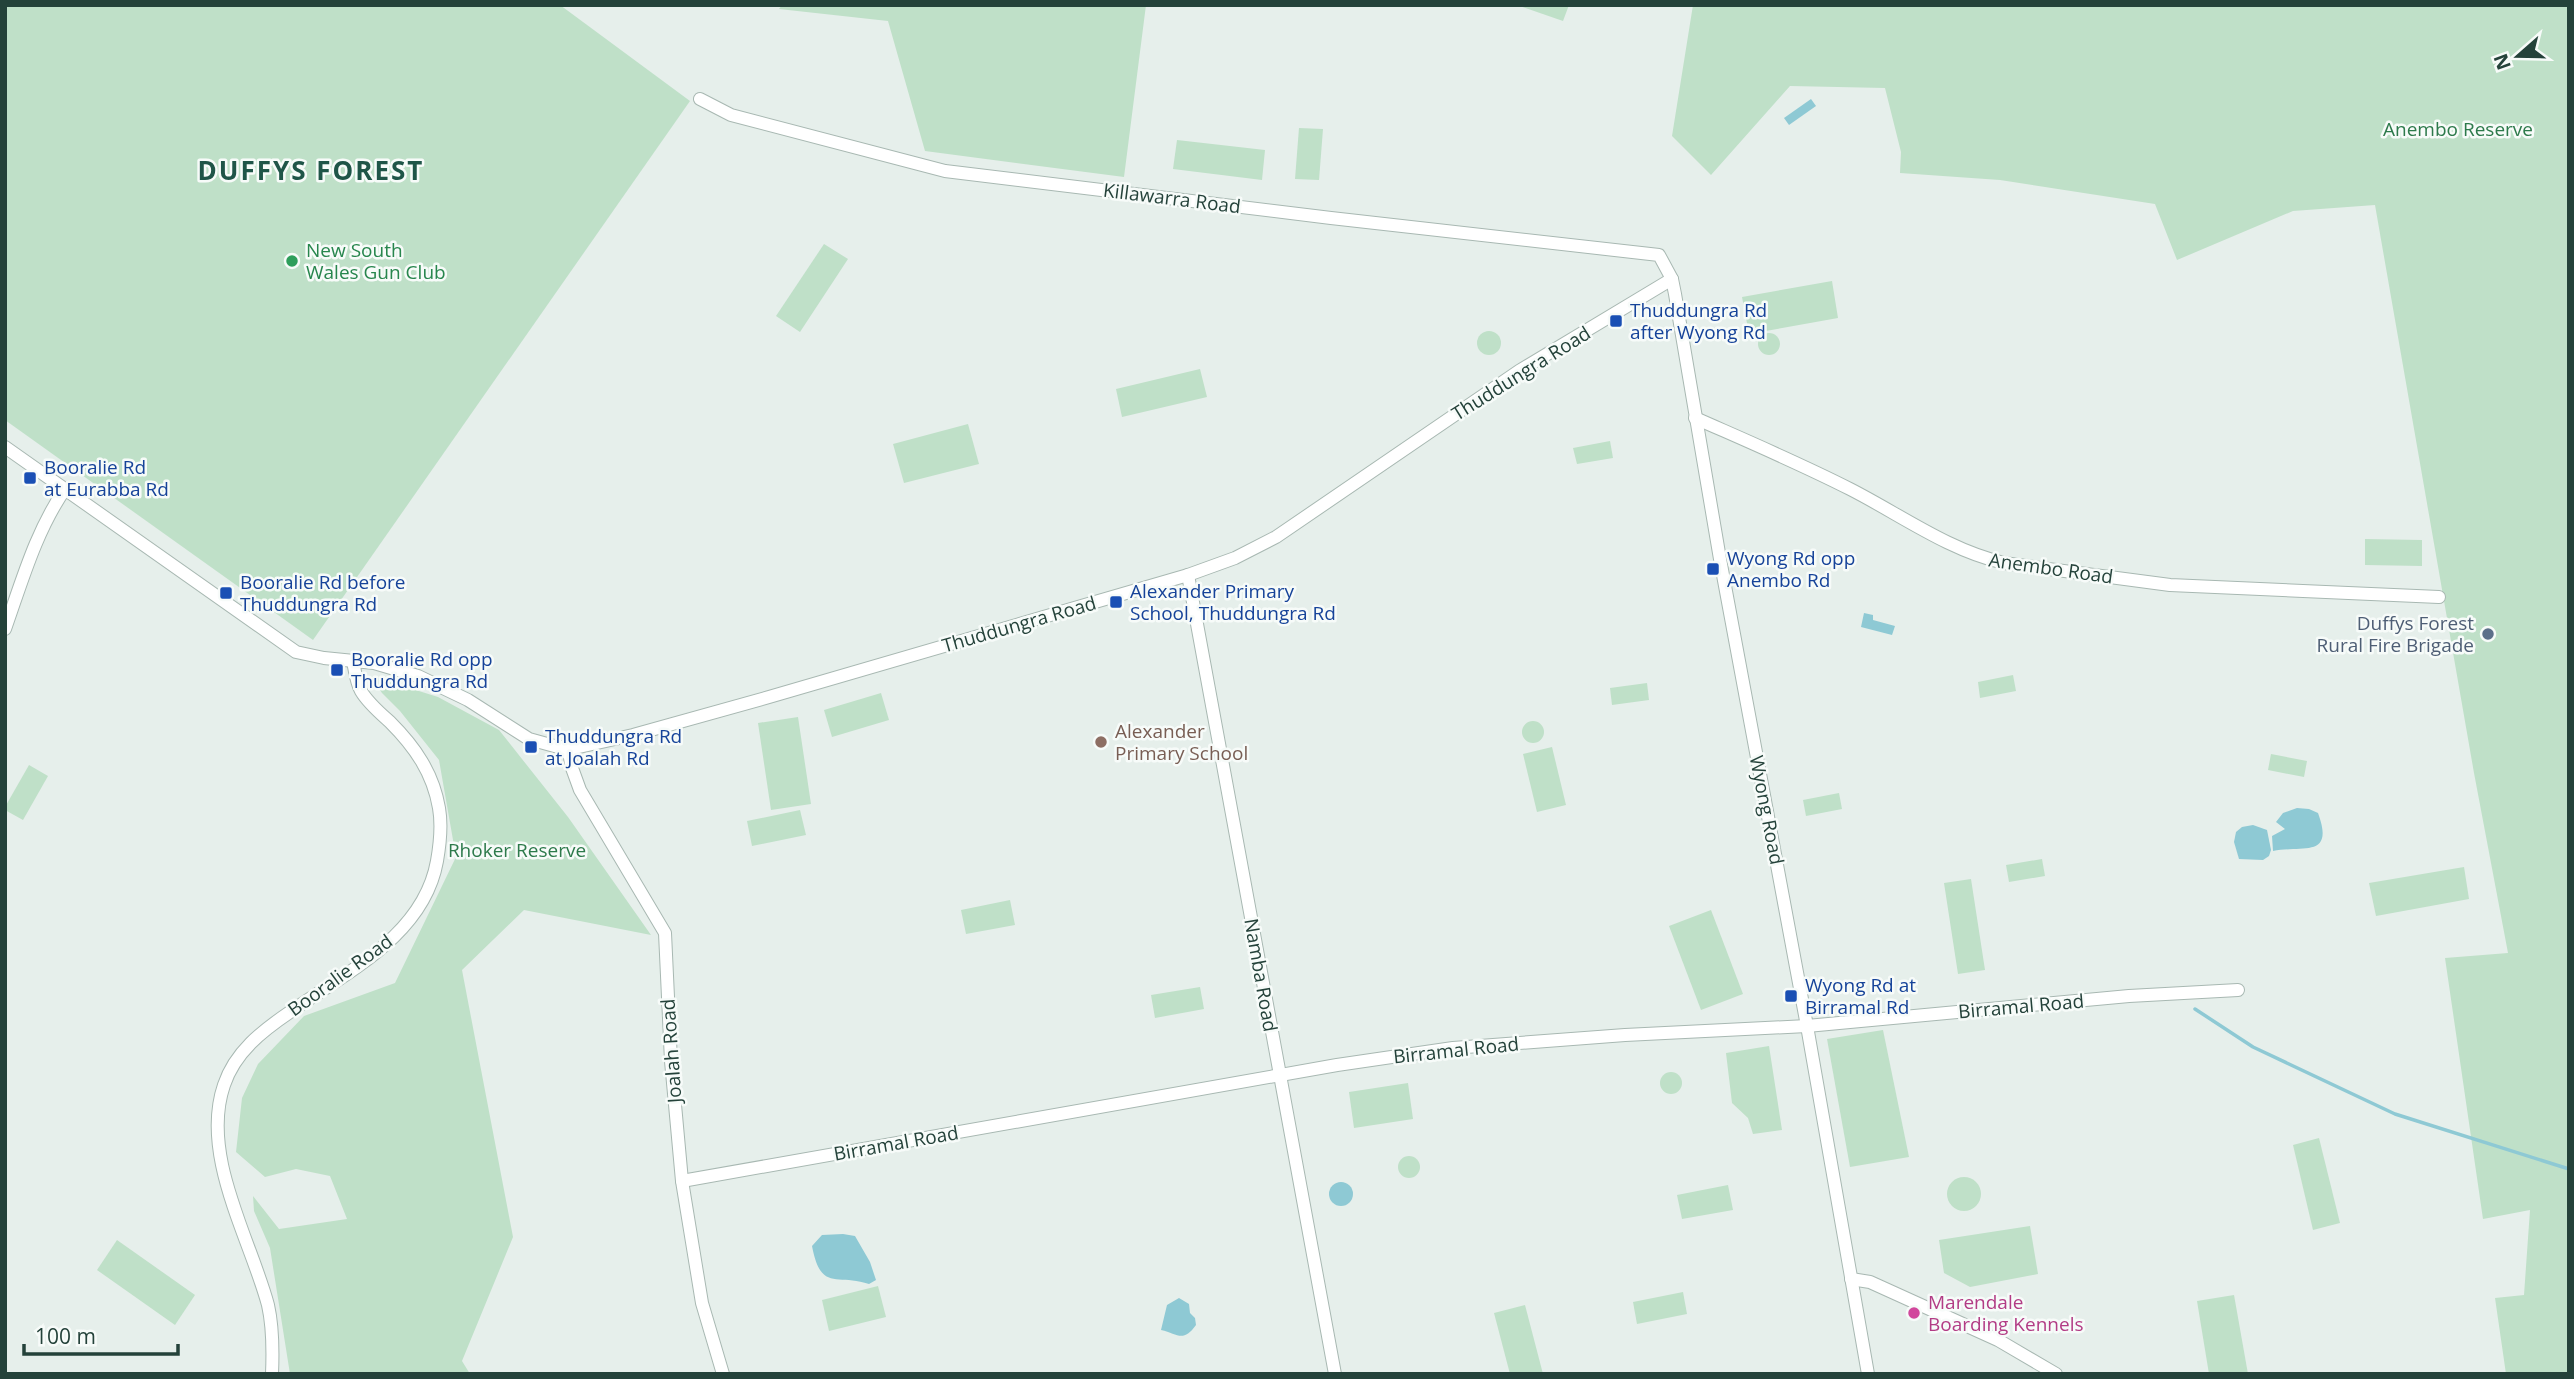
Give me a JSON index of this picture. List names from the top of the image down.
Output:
{
  "streets": {
    "street": [
      "Killawarra Road",
      "Thuddungra Road",
      "Anembo Road",
      "Wyong Road",
      "Booralie Road",
      "Namba Road",
      "Birramal Road",
      "Joalah Road"
    ]
  },
  "crossings": [
    ["Killawarra Road", "Wyong Road"],
    ["Thuddungra Road", "Wyong Road"],
    ["Thuddungra Road", "Booralie Road"],
    ["Thuddungra Road", "Namba Road"],
    ["Thuddungra Road", "Joalah Road"],
    ["Anembo Road", "Wyong Road"],
    ["Wyong Road", "Birramal Road"],
    ["Namba Road", "Birramal Road"],
    ["Birramal Road", "Joalah Road"]
  ],
  "districts": ["DUFFYS FOREST"],
  "parks": ["Anembo Reserve", "Rhoker Reserve"],
  "places": {
    "other": [
      "New South Wales Gun Club",
      "Duffys Forest Rural Fire Brigade",
      "Alexander Primary School",
      "Marendale Boarding Kennels"
    ],
    "transit": [
      "Thuddungra Rd after Wyong Rd",
      "Booralie Rd at Eurabba Rd",
      "Wyong Rd opp Anembo Rd",
      "Booralie Rd before Thuddungra Rd",
      "Alexander Primary School, Thuddungra Rd",
      "Booralie Rd opp Thuddungra Rd",
      "Thuddungra Rd at Joalah Rd",
      "Wyong Rd at Birramal Rd"
    ]
  },
  "scale_bar": "100 m",
  "north": "left"
}
